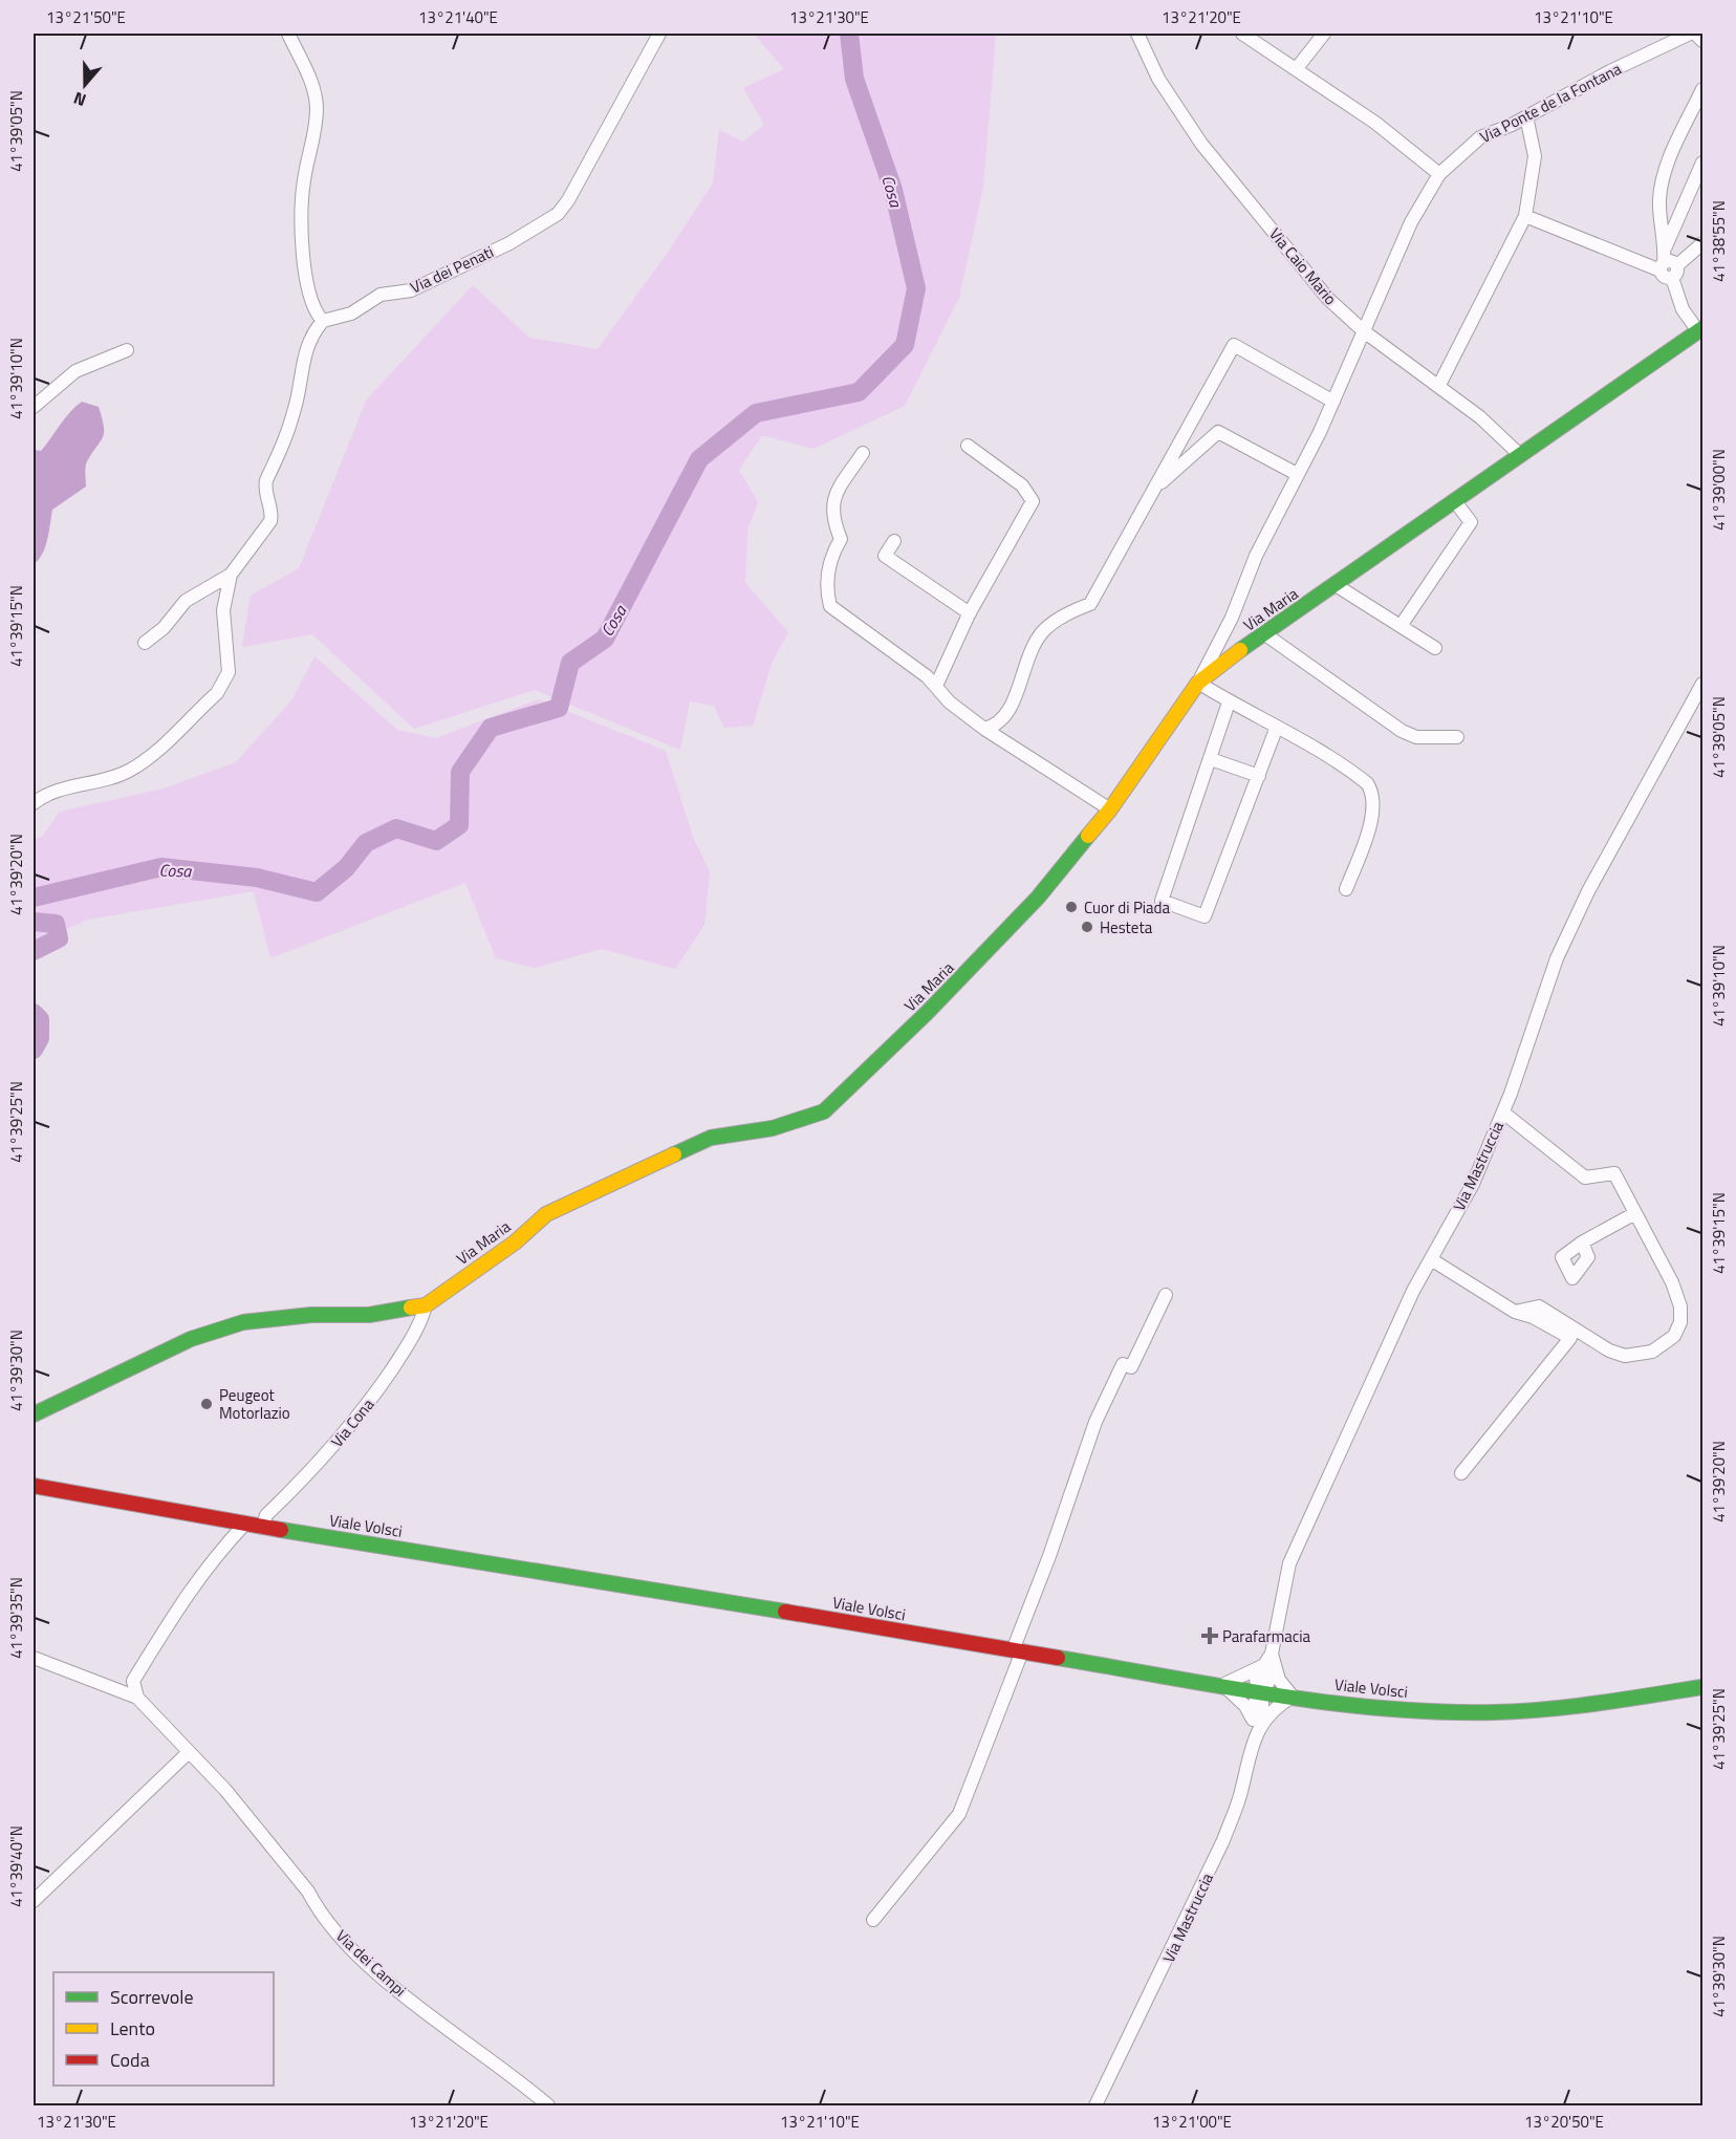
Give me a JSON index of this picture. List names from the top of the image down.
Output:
{
  "streets": {
    "street": [
      "Via Ponte de la Fontana",
      "Via Caio Mario",
      "Via dei Penati",
      "Via Maria",
      "Via Mastruccia",
      "Via Cona",
      "Viale Volsci",
      "Via dei Campi"
    ]
  },
  "crossings": [
    ["Via Ponte de la Fontana", "Via Caio Mario"],
    ["Via Ponte de la Fontana", "Via Maria"],
    ["Via Caio Mario", "Via Maria"],
    ["Via Maria", "Via Cona"],
    ["Via Mastruccia", "Viale Volsci"],
    ["Via Cona", "Viale Volsci"]
  ],
  "water": ["Cosa"],
  "places": {
    "other": ["Cuor di Piada", "Hesteta", "Peugeot Motorlazio"],
    "health": ["Parafarmacia"]
  },
  "legend": ["Scorrevole", "Lento", "Coda"],
  "north": "bottom",
  "coordinates": [
    "13°21'50\"E",
    "13°21'40\"E",
    "13°21'30\"E",
    "13°21'20\"E",
    "13°21'10\"E",
    "41°39'05\"N",
    "41°38'55\"N",
    "41°39'10\"N",
    "41°39'00\"N",
    "41°39'15\"N",
    "41°39'20\"N",
    "41°39'25\"N",
    "41°39'30\"N",
    "41°39'35\"N",
    "41°39'40\"N",
    "13°21'00\"E",
    "13°20'50\"E"
  ]
}
